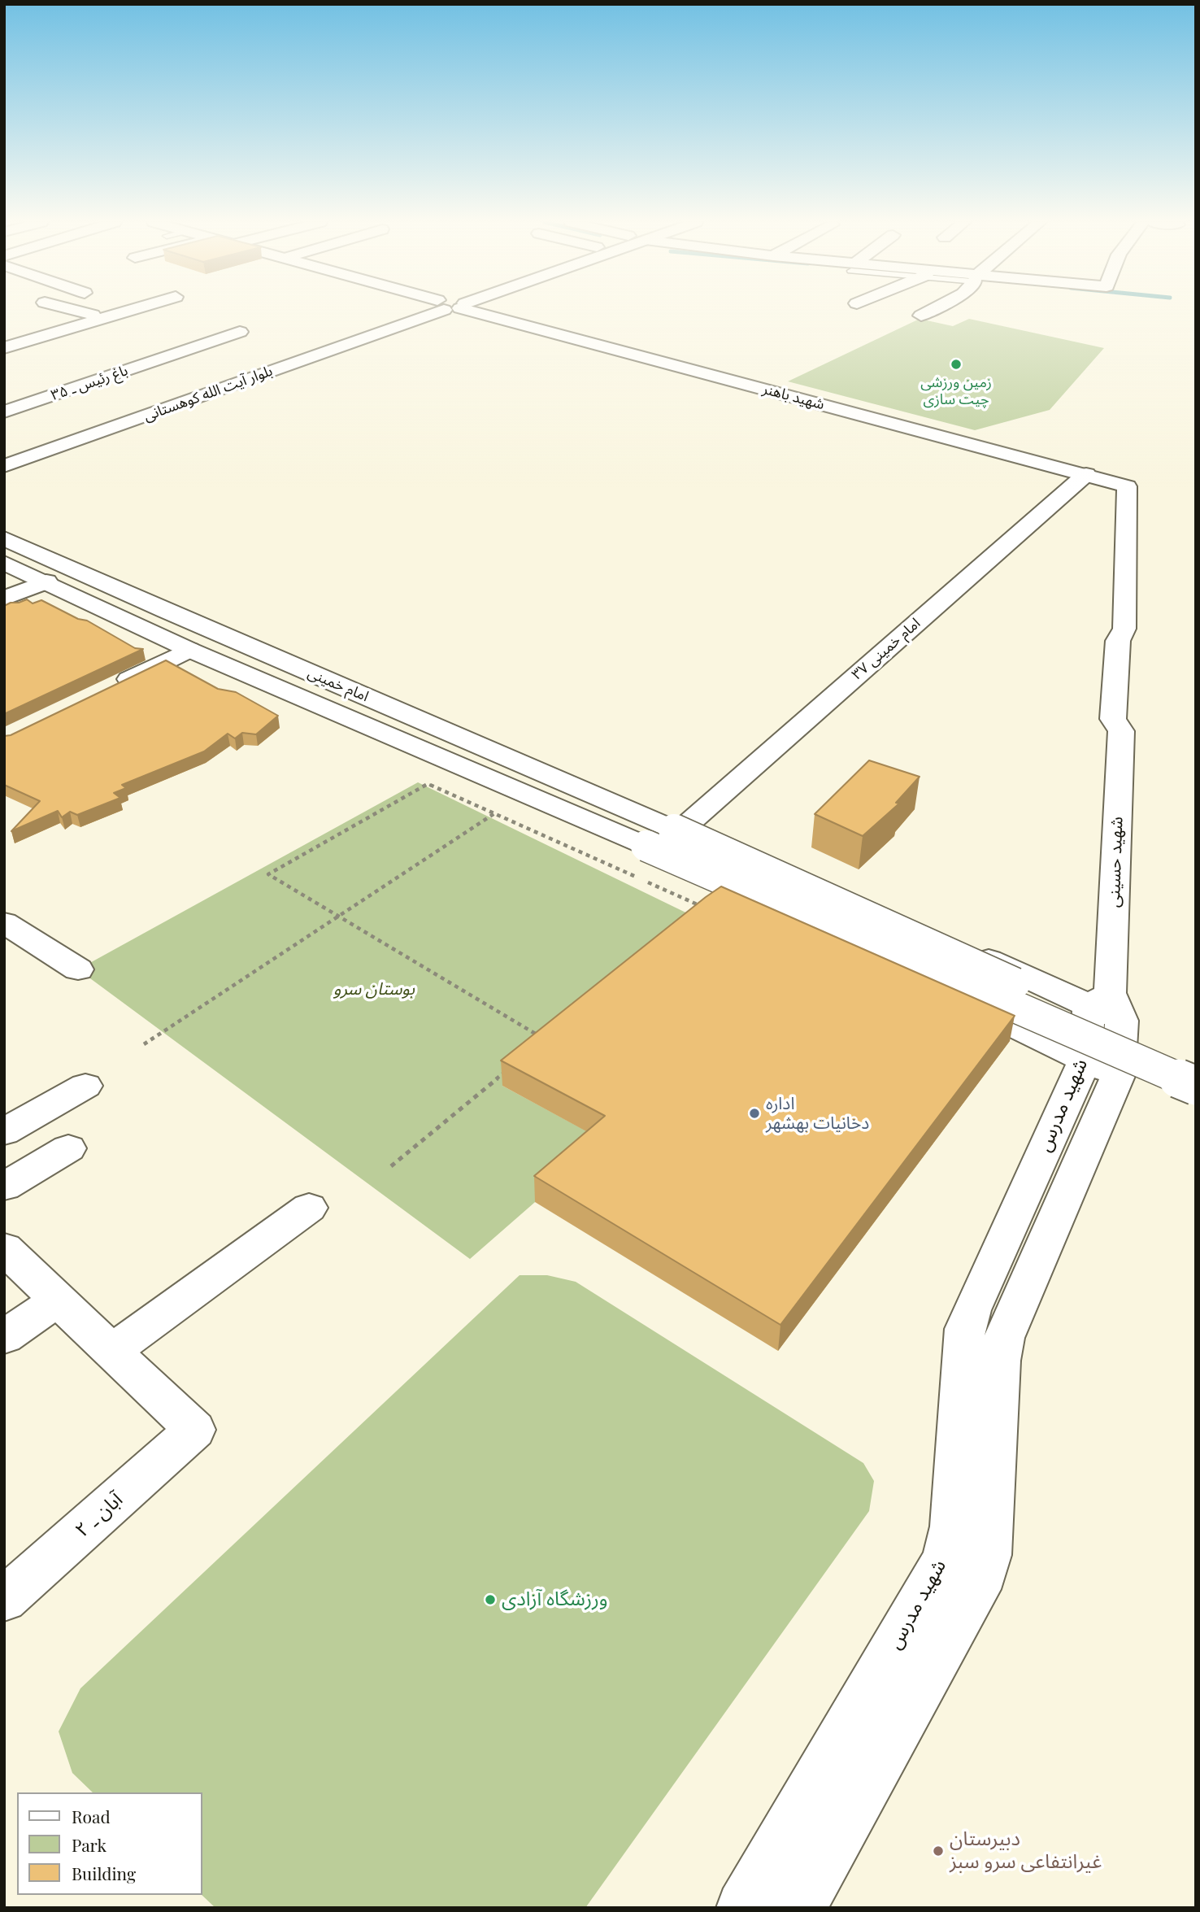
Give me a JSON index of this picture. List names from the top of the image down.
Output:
{
  "streets": {
    "street": [
      "باغ رئیس ـ ۳۵",
      "بلوار آیت الله کوهستانی",
      "شهید باهنر",
      "امام خمینی ۳۷",
      "امام خمینی",
      "شهید حسینی",
      "شهید مدرس",
      "آبان ـ ۲"
    ]
  },
  "crossings": [
    ["شهید باهنر", "امام خمینی ۳۷"],
    ["شهید باهنر", "شهید حسینی"],
    ["امام خمینی ۳۷", "امام خمینی"],
    ["شهید حسینی", "شهید مدرس"]
  ],
  "parks": ["بوستان سرو"],
  "places": [
    "زمین ورزشی چیت سازی",
    "اداره دخانیات بهشهر",
    "ورزشگاه آزادی",
    "دبیرستان غیرانتفاعی سرو سبز"
  ],
  "legend": ["Road", "Park", "Building"]
}
